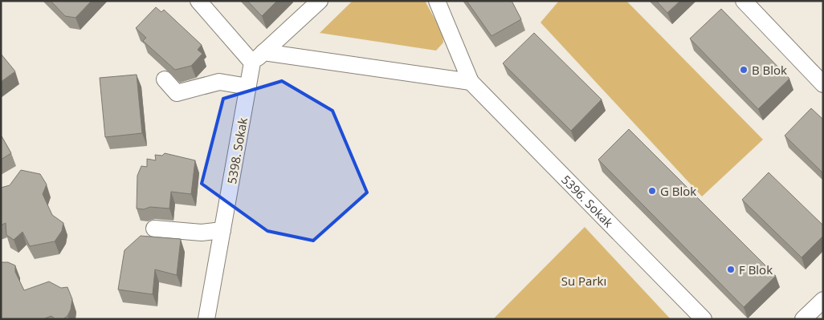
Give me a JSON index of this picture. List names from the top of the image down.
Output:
{
  "streets": {
    "street": ["5398. Sokak", "5396. Sokak"]
  },
  "parks": ["Su Parkı"],
  "places": ["B Blok", "G Blok", "F Blok"]
}
